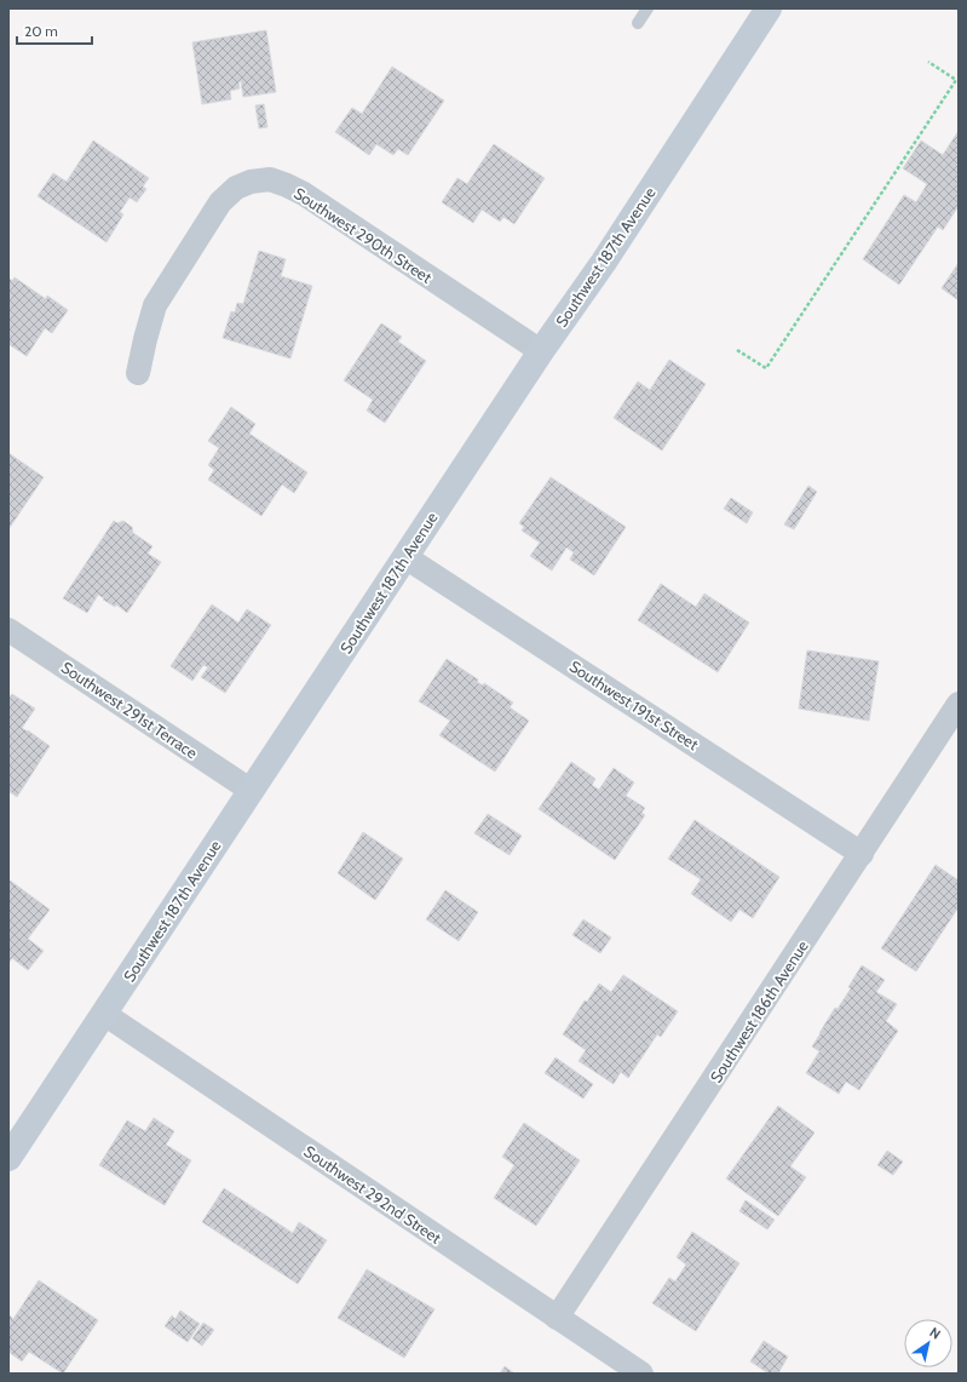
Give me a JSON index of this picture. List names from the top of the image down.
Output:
{
  "streets": {
    "street": [
      "Southwest 290th Street",
      "Southwest 187th Avenue",
      "Southwest 191st Street",
      "Southwest 291st Terrace",
      "Southwest 186th Avenue",
      "Southwest 292nd Street"
    ]
  },
  "crossings": [
    ["Southwest 290th Street", "Southwest 187th Avenue"],
    ["Southwest 187th Avenue", "Southwest 191st Street"],
    ["Southwest 187th Avenue", "Southwest 291st Terrace"],
    ["Southwest 187th Avenue", "Southwest 292nd Street"],
    ["Southwest 191st Street", "Southwest 186th Avenue"],
    ["Southwest 186th Avenue", "Southwest 292nd Street"]
  ],
  "scale_bar": "20 m",
  "north": "top right"
}
